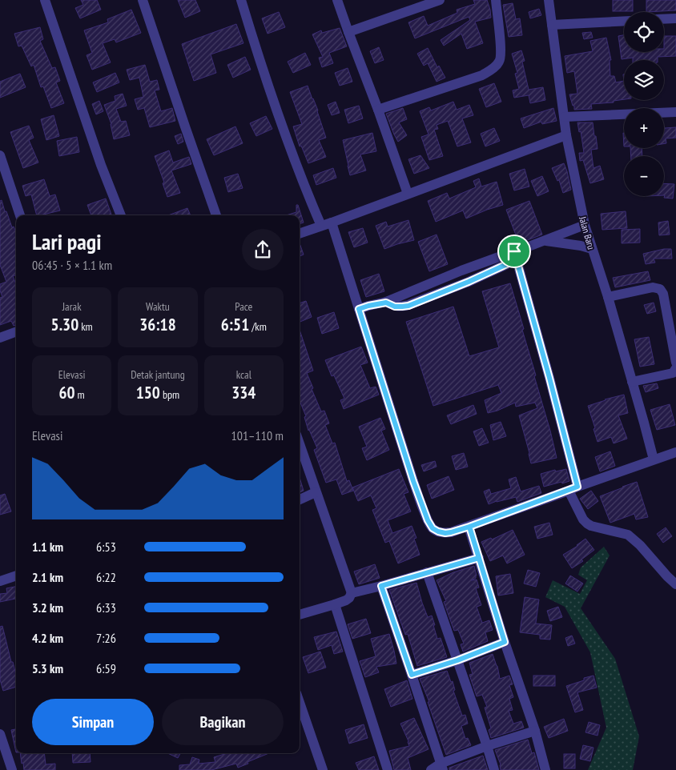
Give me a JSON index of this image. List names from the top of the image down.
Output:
{
  "streets": {
    "street": ["Jalan Baru"]
  },
  "page": {
    "map_buttons": ["+", "−"],
    "heading": ["Lari pagi", "06:45 · 5 × 1.1 km"],
    "stats": [
      ["Jarak", "5.30 km"],
      ["Waktu", "36:18"],
      ["Pace", "6:51 /km"],
      ["Elevasi", "60 m"],
      ["Detak jantung", "150 bpm"],
      ["kcal", "334"]
    ],
    "chart": ["Elevasi", "101–110 m"],
    "list": [
      {
        "name": "1.1 km",
        "note": "6:53"
      },
      {
        "name": "2.1 km",
        "note": "6:22"
      },
      {
        "name": "3.2 km",
        "note": "6:33"
      },
      {
        "name": "4.2 km",
        "note": "7:26"
      },
      {
        "name": "5.3 km",
        "note": "6:59"
      }
    ],
    "buttons": ["Simpan", "Bagikan"]
  }
}
